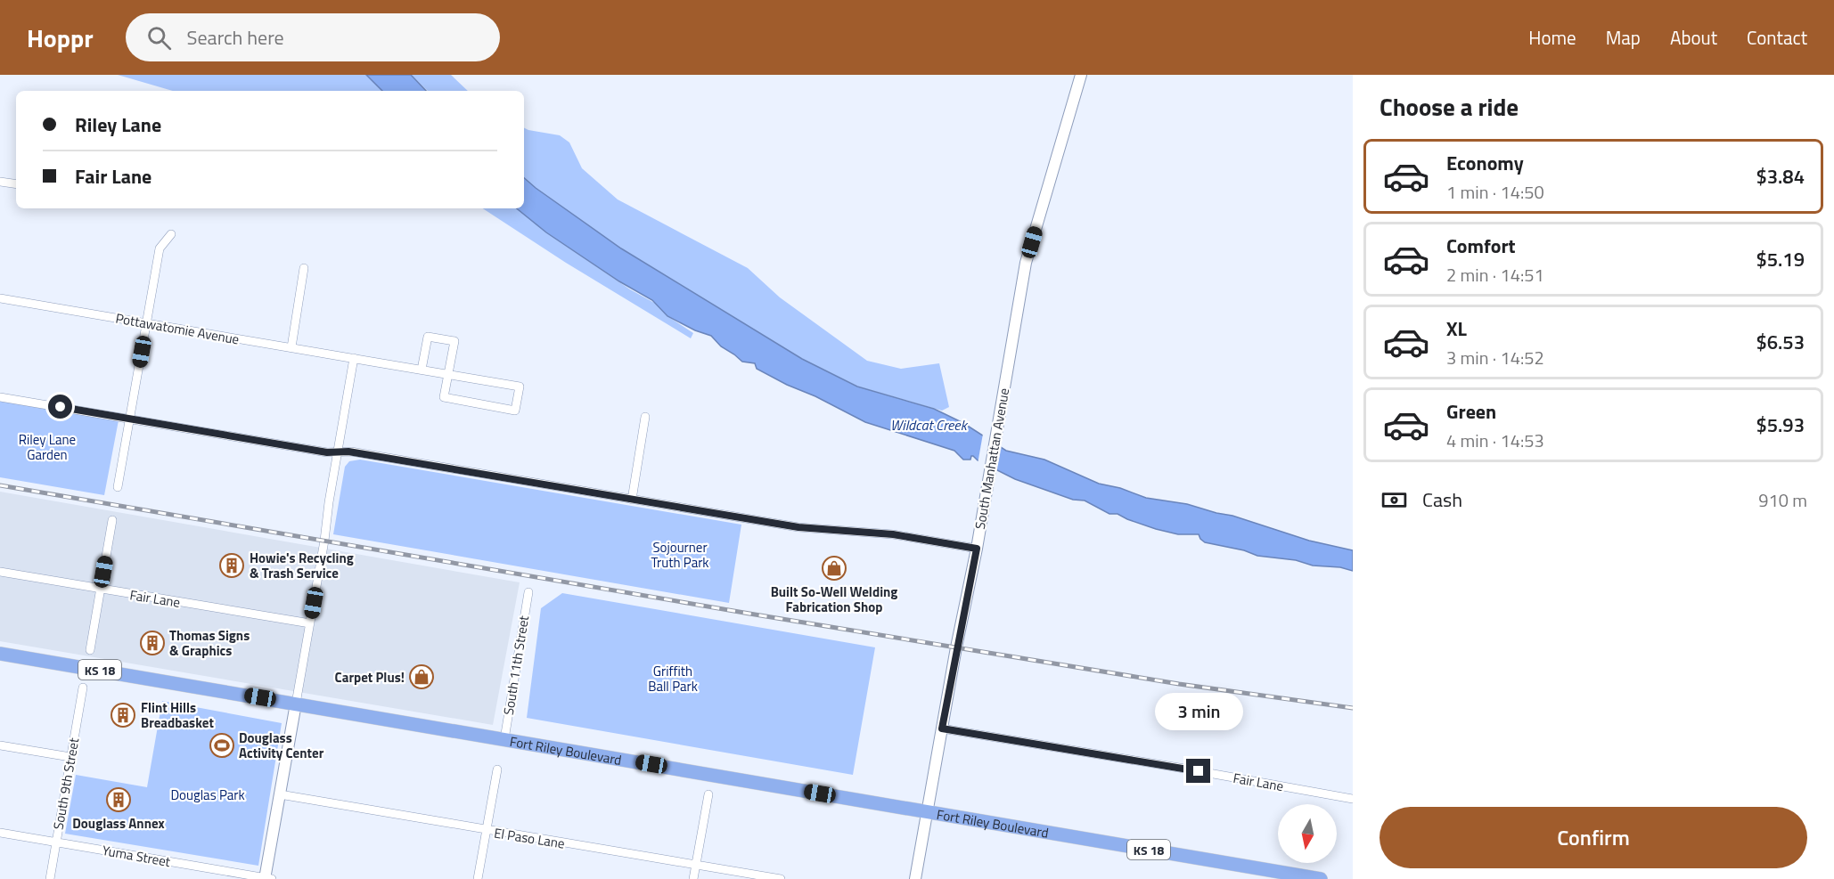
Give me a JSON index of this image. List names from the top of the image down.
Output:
{
  "streets": {
    "highway": ["KS 18", "Fort Riley Boulevard"],
    "street": [
      "Pottawatomie Avenue",
      "South Manhattan Avenue",
      "Fair Lane",
      "South 11th Street",
      "South 9th Street",
      "El Paso Lane",
      "Yuma Street"
    ]
  },
  "crossings": [
    ["South Manhattan Avenue", "Fair Lane"],
    ["South Manhattan Avenue", "Fort Riley Boulevard"],
    ["South 11th Street", "Fort Riley Boulevard"],
    ["South 9th Street", "Yuma Street"]
  ],
  "water": ["Wildcat Creek"],
  "parks": [
    "Riley Lane Garden",
    "Sojourner Truth Park",
    "Griffith Ball Park",
    "Douglas Park"
  ],
  "places": {
    "building": [
      "Howie's Recycling & Trash Service",
      "Thomas Signs & Graphics",
      "Flint Hills Breadbasket",
      "Douglass Annex"
    ],
    "shop": ["Built So-Well Welding Fabrication Shop", "Carpet Plus!"],
    "sports": ["Douglass Activity Center"]
  },
  "north": "bottom",
  "page": {
    "header": "Hoppr",
    "search": "Search here",
    "nav": [
      "Home",
      "Map",
      "About",
      "Contact"
    ],
    "heading": "Choose a ride",
    "banner": ["Riley Lane", "Fair Lane"],
    "list": [
      {
        "name": "Economy",
        "note": "1 min · 14:50",
        "value": "$3.84"
      },
      {
        "name": "Comfort",
        "note": "2 min · 14:51",
        "value": "$5.19"
      },
      {
        "name": "XL",
        "note": "3 min · 14:52",
        "value": "$6.53"
      },
      {
        "name": "Green",
        "note": "4 min · 14:53",
        "value": "$5.93"
      }
    ],
    "pay": ["Cash", "910 m"],
    "bubble": "3 min",
    "buttons": "Confirm"
  }
}
